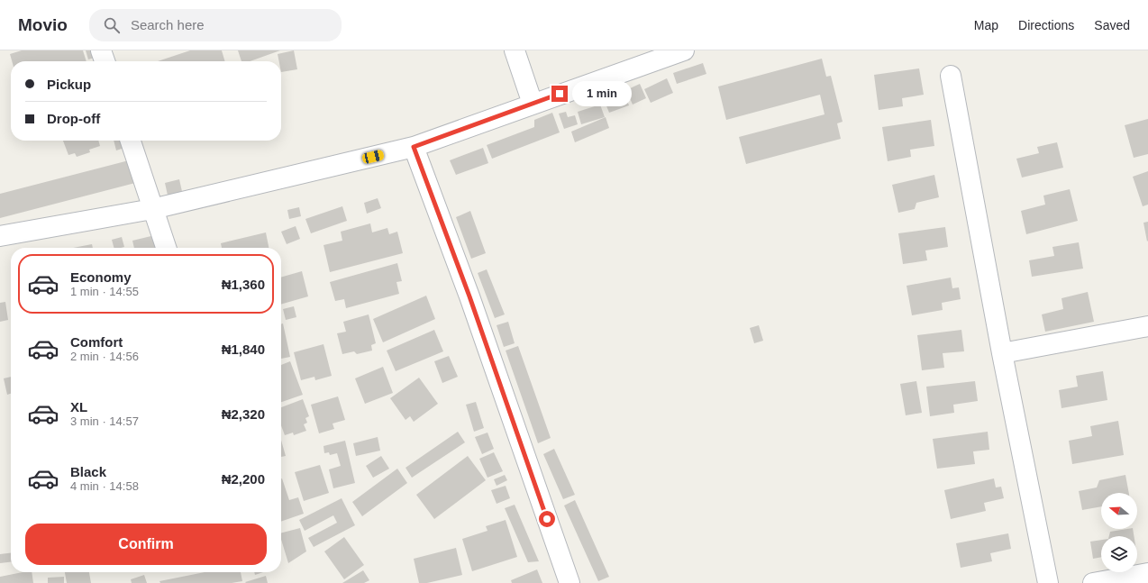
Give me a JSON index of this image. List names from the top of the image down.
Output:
{
  "north": "left",
  "page": {
    "header": "Movio",
    "search": "Search here",
    "nav": ["Map", "Directions", "Saved"],
    "banner": ["Pickup", "Drop-off"],
    "bubble": "1 min",
    "list": [
      {
        "name": "Economy",
        "note": "1 min · 14:55",
        "value": "₦1,360"
      },
      {
        "name": "Comfort",
        "note": "2 min · 14:56",
        "value": "₦1,840"
      },
      {
        "name": "XL",
        "note": "3 min · 14:57",
        "value": "₦2,320"
      },
      {
        "name": "Black",
        "note": "4 min · 14:58",
        "value": "₦2,200"
      }
    ],
    "buttons": "Confirm"
  }
}
